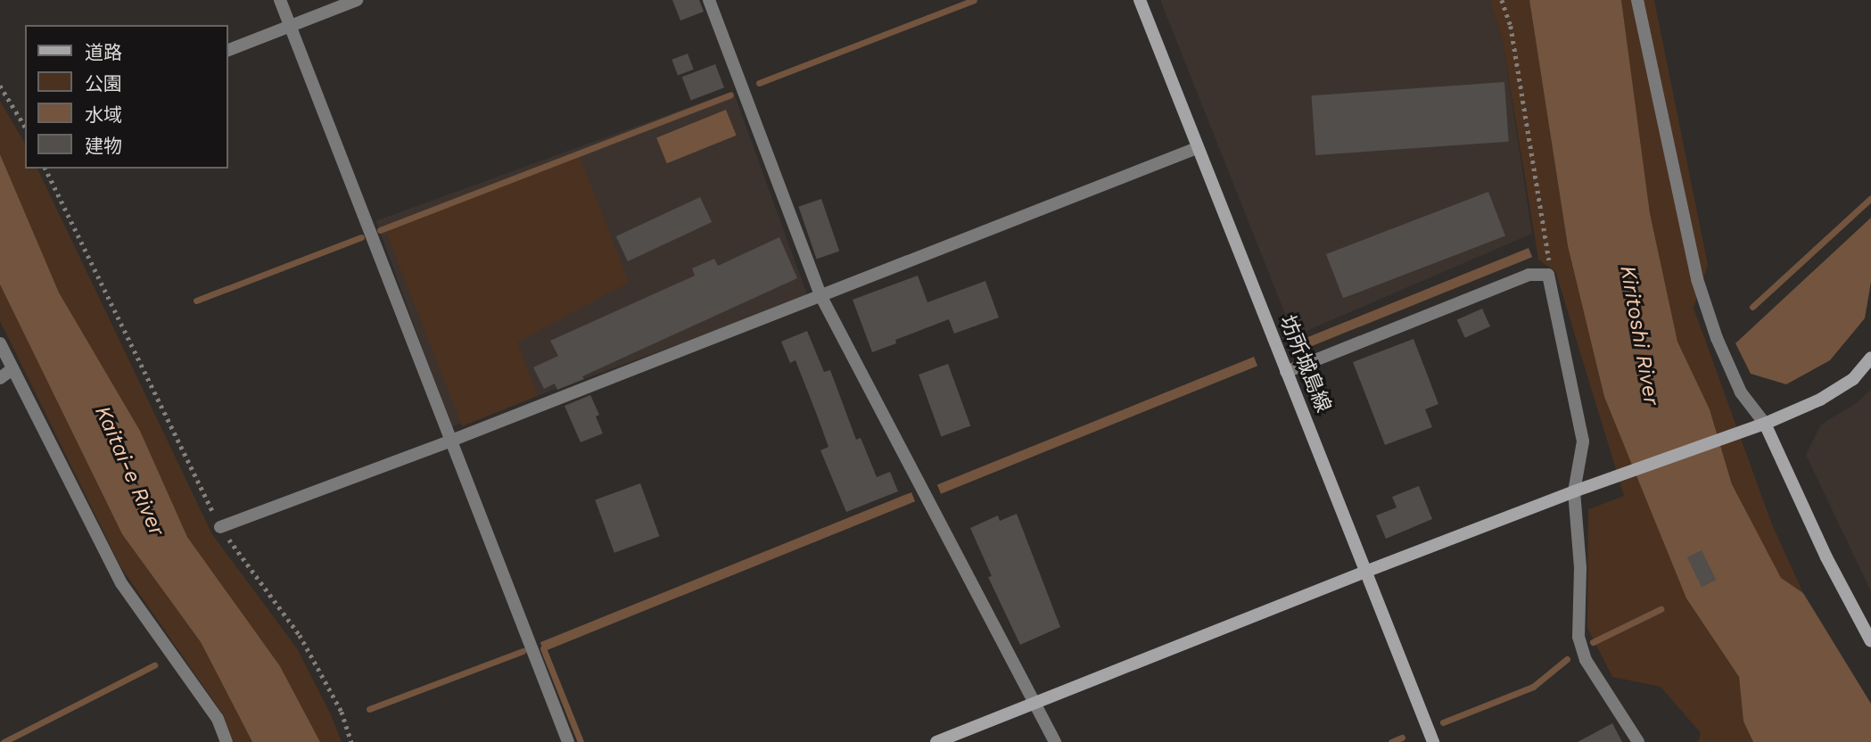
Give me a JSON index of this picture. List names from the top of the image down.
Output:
{
  "streets": {
    "street": ["坊所城島線"]
  },
  "water": ["Kiritoshi River", "Kaitai-e River"],
  "legend": [
    "道路",
    "公園",
    "水域",
    "建物"
  ]
}
